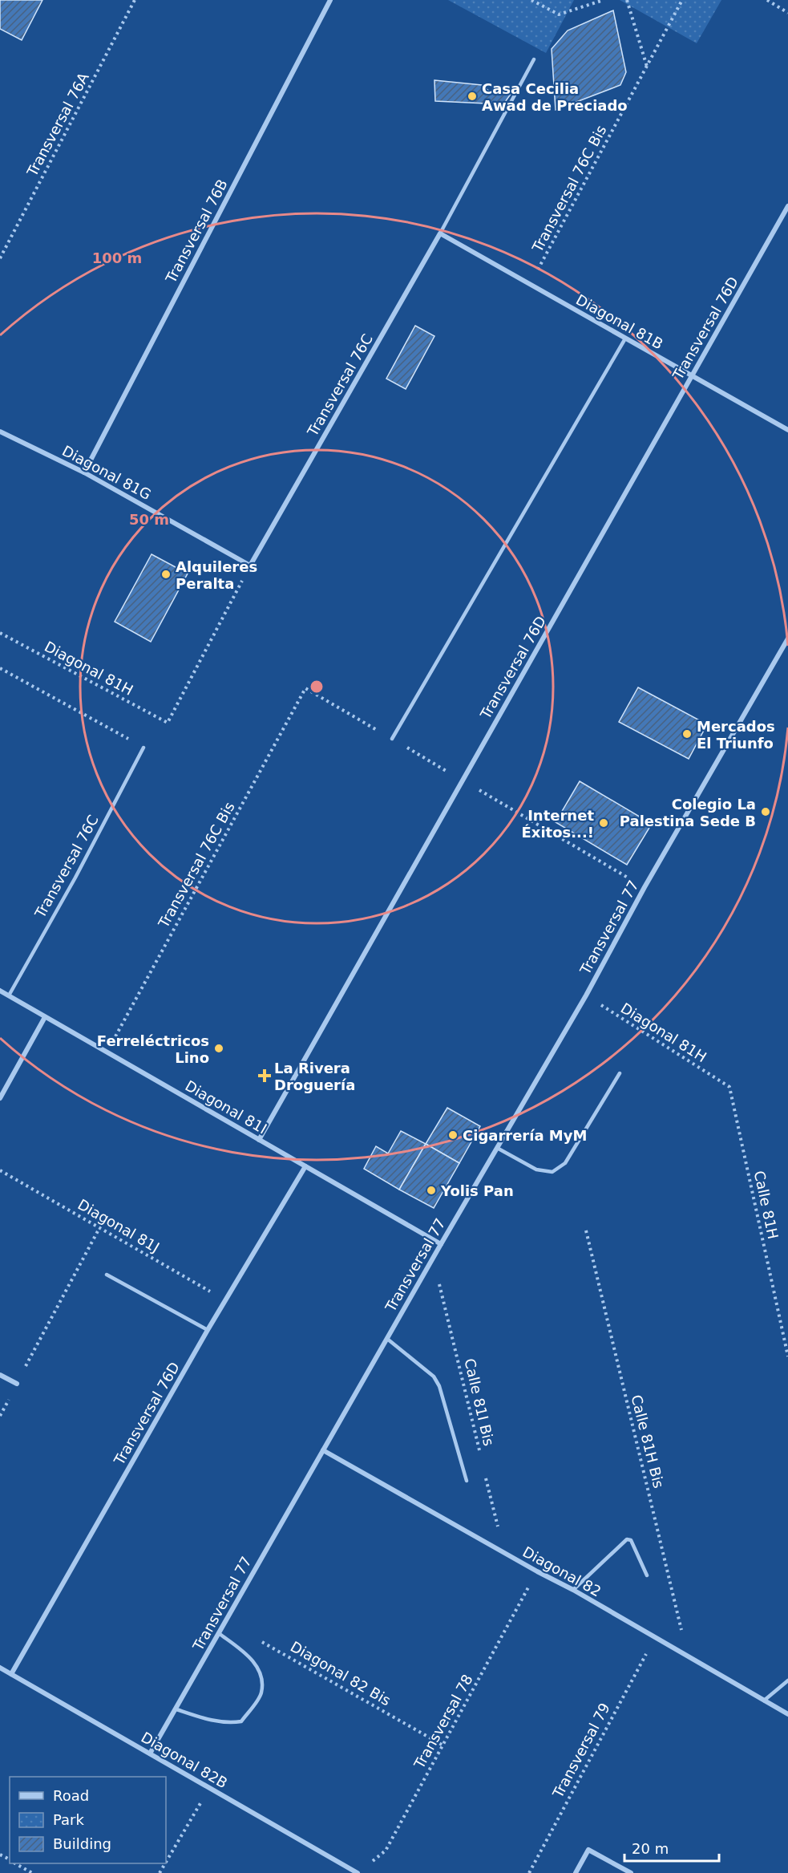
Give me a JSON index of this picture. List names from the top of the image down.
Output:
{
  "streets": {
    "street": [
      "Transversal 76B",
      "Diagonal 81B",
      "Transversal 76D",
      "Transversal 76C",
      "Diagonal 81G",
      "Transversal 77",
      "Diagonal 81I",
      "Diagonal 82",
      "Diagonal 82B"
    ],
    "path": [
      "Transversal 76A",
      "Transversal 76C Bis",
      "Diagonal 81H",
      "Calle 81H",
      "Diagonal 81J",
      "Calle 81I Bis",
      "Calle 81H Bis",
      "Diagonal 82 Bis",
      "Transversal 78",
      "Transversal 79"
    ]
  },
  "crossings": [
    ["Transversal 76C Bis", "Diagonal 81B"],
    ["Transversal 76C Bis", "Diagonal 81I"],
    ["Transversal 76B", "Diagonal 81G"],
    ["Diagonal 81B", "Transversal 76D"],
    ["Diagonal 81B", "Transversal 76C"],
    ["Transversal 76D", "Diagonal 81I"],
    ["Transversal 76D", "Diagonal 81J"],
    ["Transversal 76D", "Diagonal 82B"],
    ["Transversal 76C", "Diagonal 81G"],
    ["Transversal 76C", "Diagonal 81H"],
    ["Transversal 76C", "Diagonal 81I"],
    ["Diagonal 81G", "Diagonal 81H"],
    ["Diagonal 81H", "Transversal 77"],
    ["Diagonal 81H", "Calle 81H"],
    ["Transversal 77", "Diagonal 81I"],
    ["Transversal 77", "Calle 81I Bis"],
    ["Transversal 77", "Diagonal 82"],
    ["Transversal 77", "Diagonal 82B"],
    ["Calle 81H Bis", "Diagonal 82"],
    ["Diagonal 82", "Transversal 78"],
    ["Diagonal 82", "Transversal 79"],
    ["Diagonal 82 Bis", "Transversal 78"]
  ],
  "places": {
    "other": [
      "Casa Cecilia Awad de Preciado",
      "Alquileres Peralta",
      "Mercados El Triunfo",
      "Colegio La Palestina Sede B",
      "Internet Éxitos...!",
      "Ferreléctricos Lino",
      "Cigarrería MyM",
      "Yolis Pan"
    ],
    "health": ["La Rivera Droguería"]
  },
  "legend": ["Road", "Park", "Building"],
  "scale_bar": "20 m",
  "rings": ["100 m", "50 m"]
}
